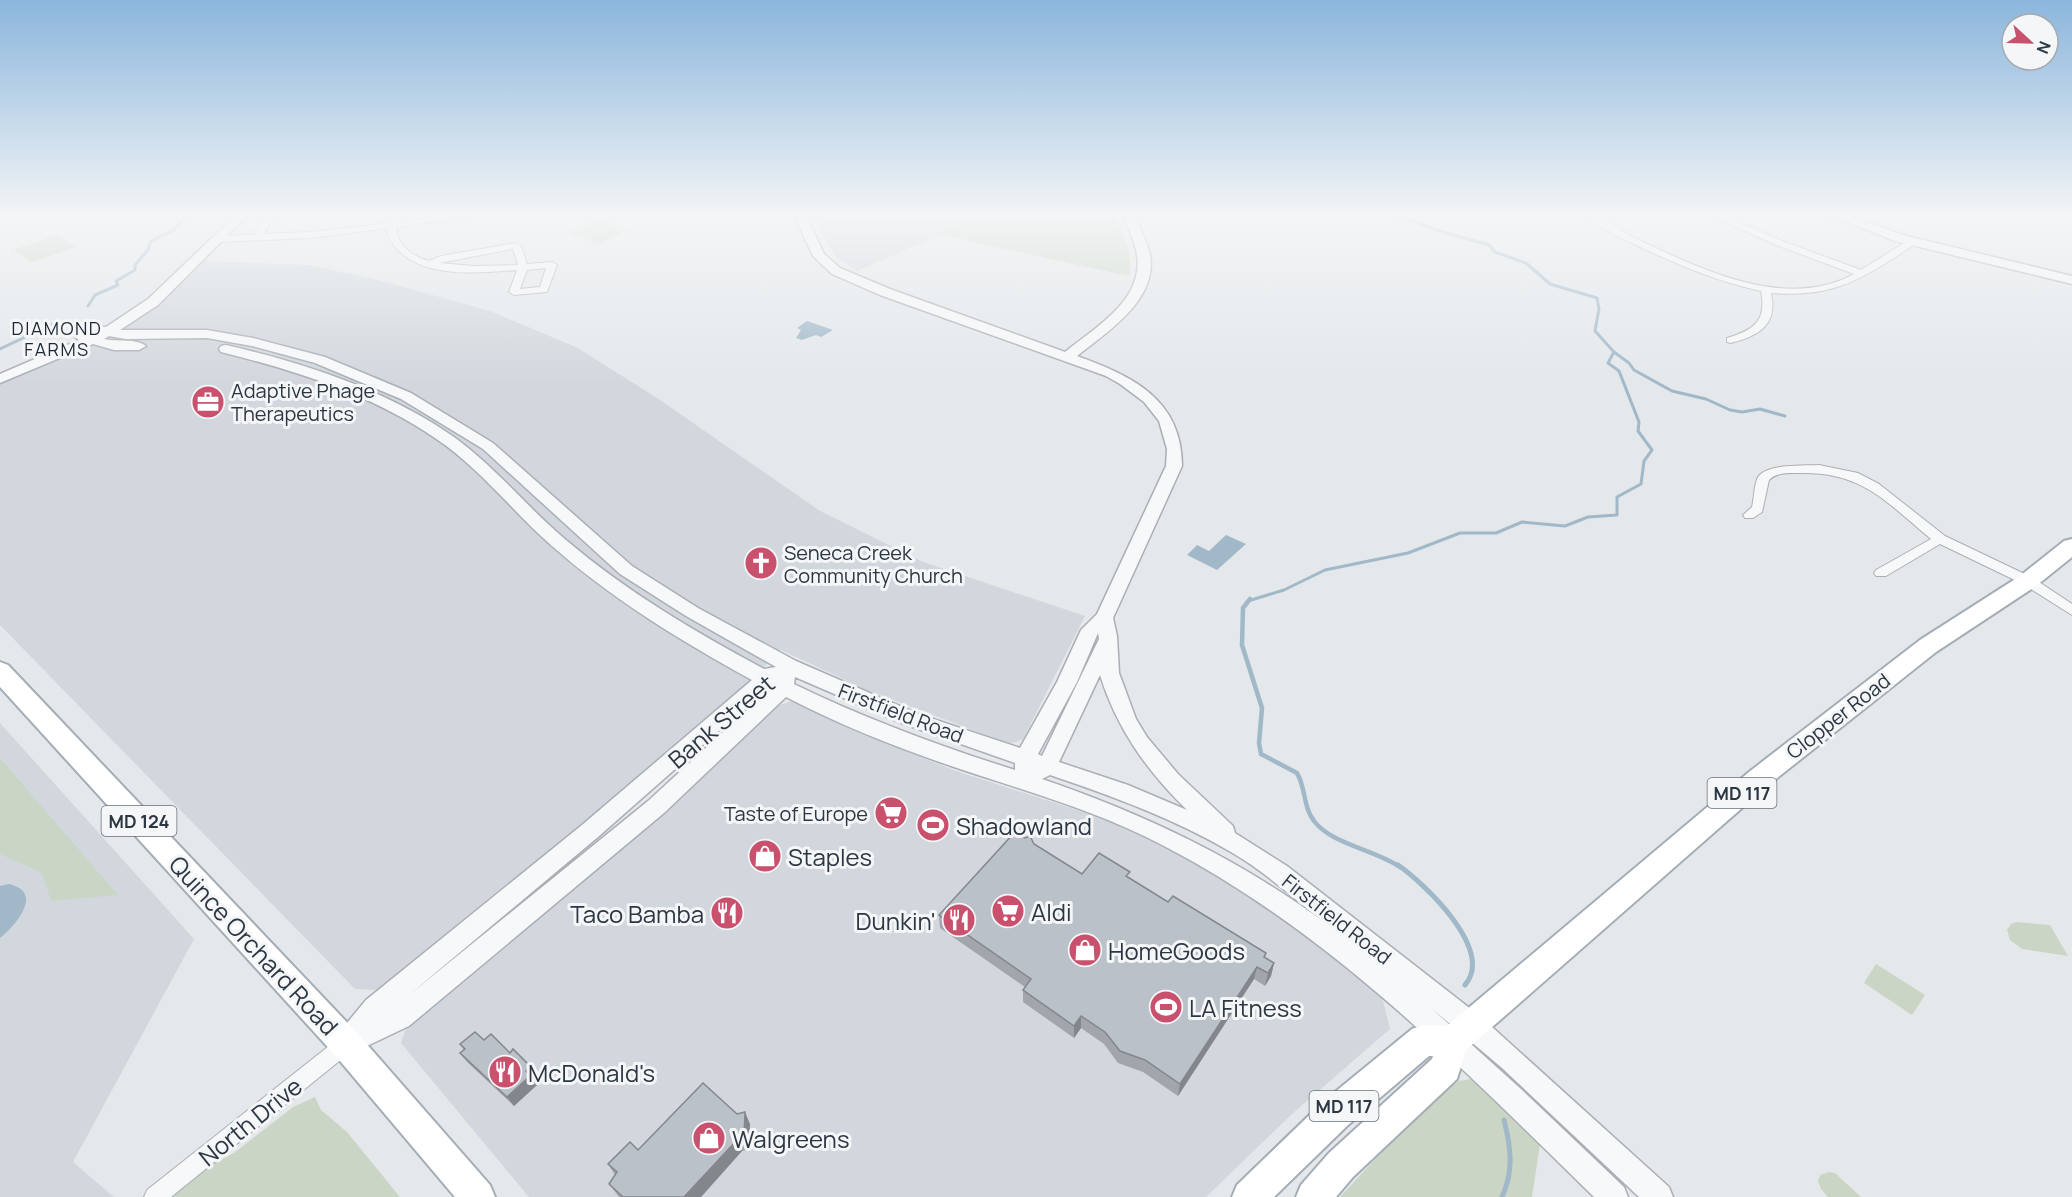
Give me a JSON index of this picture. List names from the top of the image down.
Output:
{
  "streets": {
    "main road": [
      "Clopper Road",
      "MD 117",
      "MD 124",
      "Quince Orchard Road"
    ],
    "street": ["Firstfield Road", "Bank Street", "North Drive"]
  },
  "crossings": [
    ["Firstfield Road", "Clopper Road"],
    ["Firstfield Road", "Bank Street"],
    ["Firstfield Road", "MD 117"],
    ["Clopper Road", "MD 117"],
    ["Bank Street", "Quince Orchard Road"],
    ["Bank Street", "North Drive"],
    ["Quince Orchard Road", "North Drive"]
  ],
  "districts": ["DIAMOND FARMS"],
  "places": {
    "office": ["Adaptive Phage Therapeutics"],
    "church": ["Seneca Creek Community Church"],
    "supermarket": ["Taste of Europe", "Aldi"],
    "sports": ["Shadowland", "LA Fitness"],
    "shop": ["Staples", "HomeGoods", "Walgreens"],
    "restaurant": ["Taco Bamba", "Dunkin'", "McDonald's"]
  },
  "north": "right"
}
